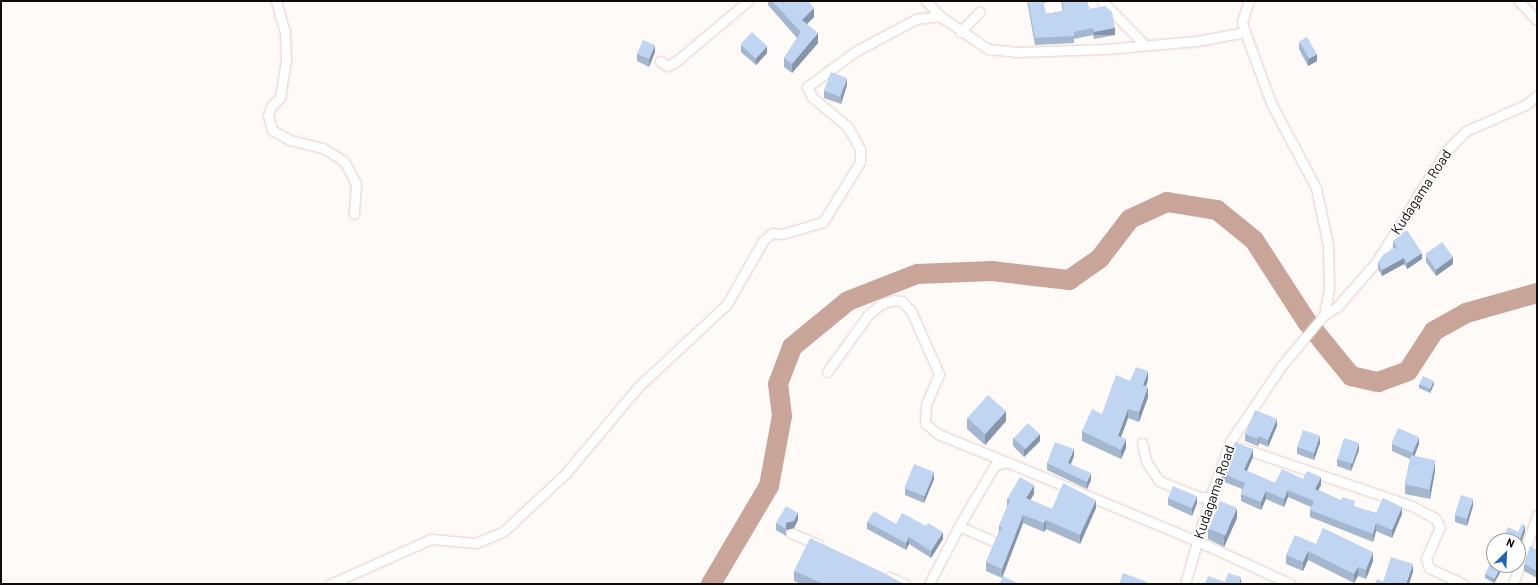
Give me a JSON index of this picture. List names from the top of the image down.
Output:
{
  "streets": {
    "street": ["Kudagama Road"]
  },
  "north": "top right"
}
